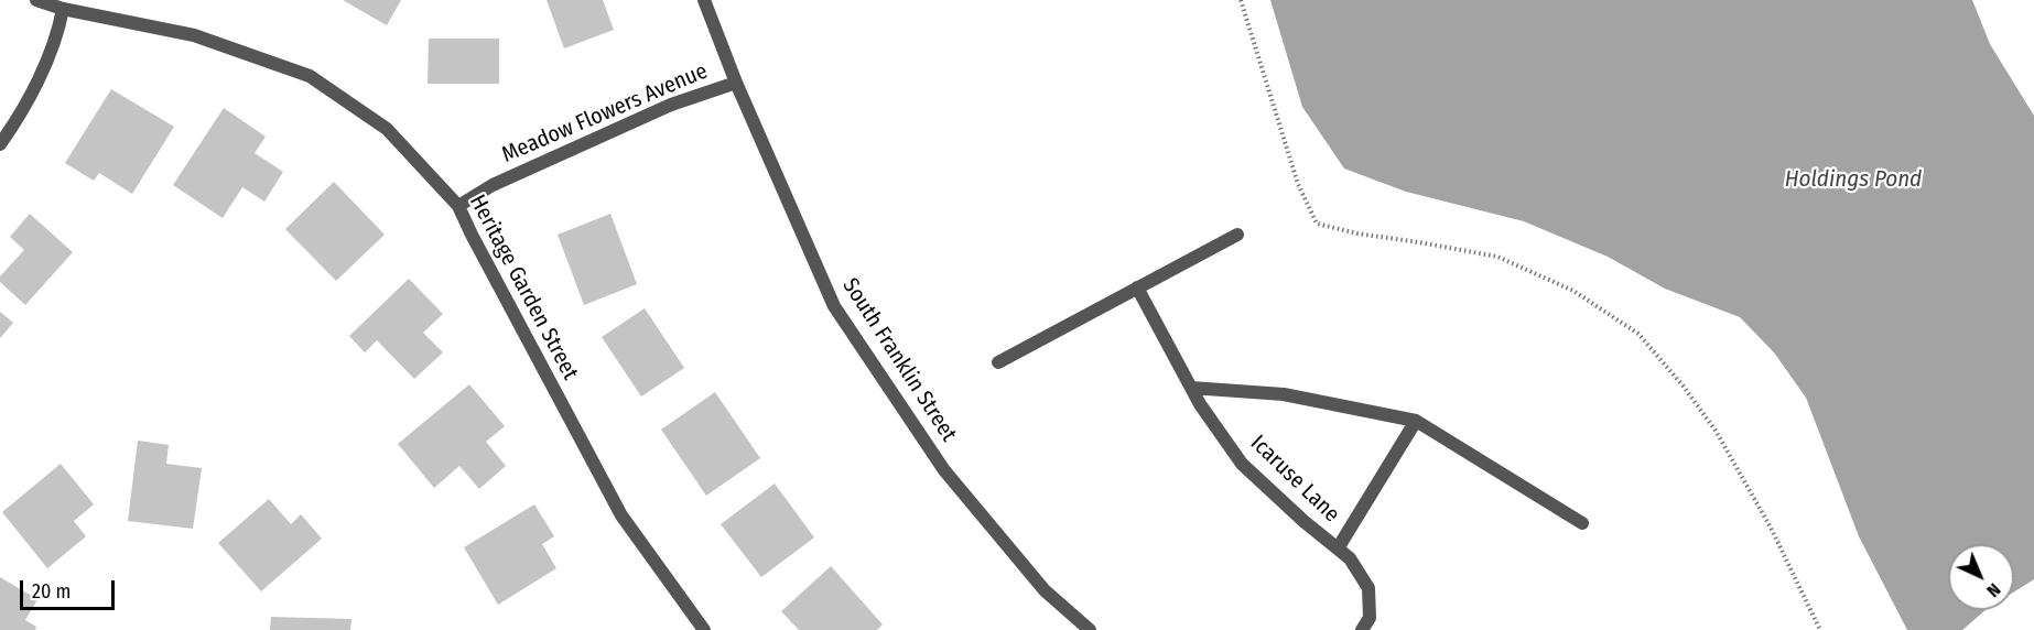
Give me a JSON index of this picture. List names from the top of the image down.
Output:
{
  "streets": {
    "street": [
      "Meadow Flowers Avenue",
      "Heritage Garden Street",
      "South Franklin Street",
      "Icaruse Lane"
    ]
  },
  "crossings": [
    ["Meadow Flowers Avenue", "Heritage Garden Street"],
    ["Meadow Flowers Avenue", "South Franklin Street"]
  ],
  "water": ["Holdings Pond"],
  "scale_bar": "20 m",
  "north": "bottom right"
}
